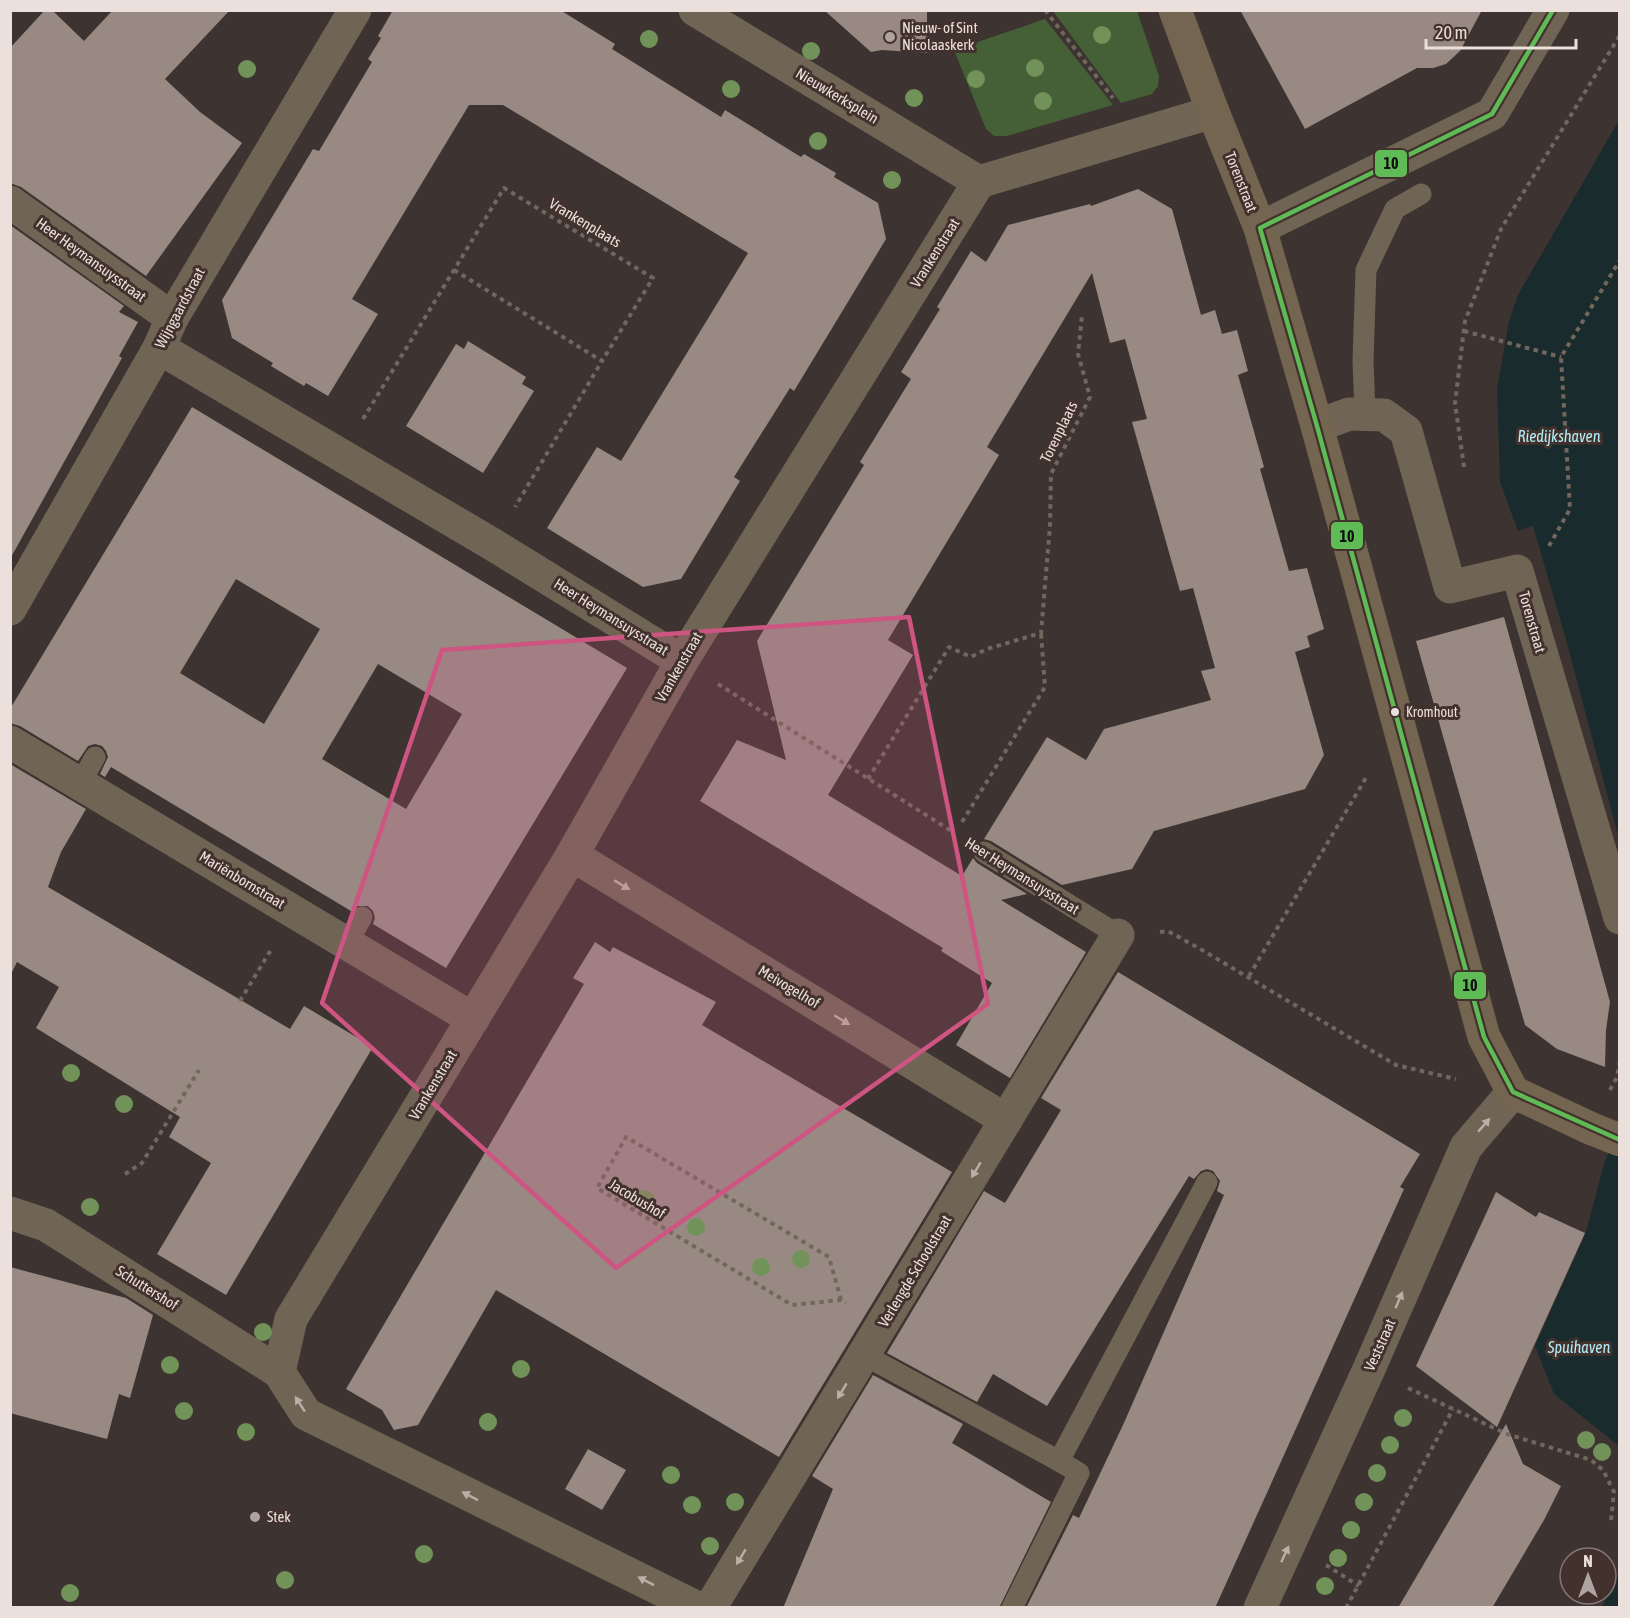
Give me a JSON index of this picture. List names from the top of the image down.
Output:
{
  "streets": {
    "street": [
      "Nieuwkerksplein",
      "Torenstraat",
      "Vrankenstraat",
      "Heer Heymansuysstraat",
      "Wijngaardstraat",
      "Mariënbornstraat",
      "Meivogelhof",
      "Verlengde Schoolstraat",
      "Schuttershof",
      "Veststraat"
    ],
    "path": ["Vrankenplaats", "Torenplaats", "Jacobushof"]
  },
  "crossings": [
    ["Nieuwkerksplein", "Vrankenstraat"],
    ["Torenstraat", "Veststraat"],
    ["Vrankenplaats", "Heer Heymansuysstraat"],
    ["Vrankenstraat", "Heer Heymansuysstraat"],
    ["Vrankenstraat", "Mariënbornstraat"],
    ["Vrankenstraat", "Meivogelhof"],
    ["Vrankenstraat", "Schuttershof"],
    ["Heer Heymansuysstraat", "Wijngaardstraat"],
    ["Heer Heymansuysstraat", "Torenplaats"],
    ["Heer Heymansuysstraat", "Verlengde Schoolstraat"],
    ["Meivogelhof", "Verlengde Schoolstraat"]
  ],
  "one_way": ["Meivogelhof", "Verlengde Schoolstraat", "Veststraat"],
  "water": ["Riedijkshaven", "Spuihaven"],
  "places": ["Nieuw- of Sint Nicolaaskerk", "Kromhout", "Stek"],
  "lines": ["transit line 10"],
  "scale_bar": "20 m",
  "north": "top"
}
